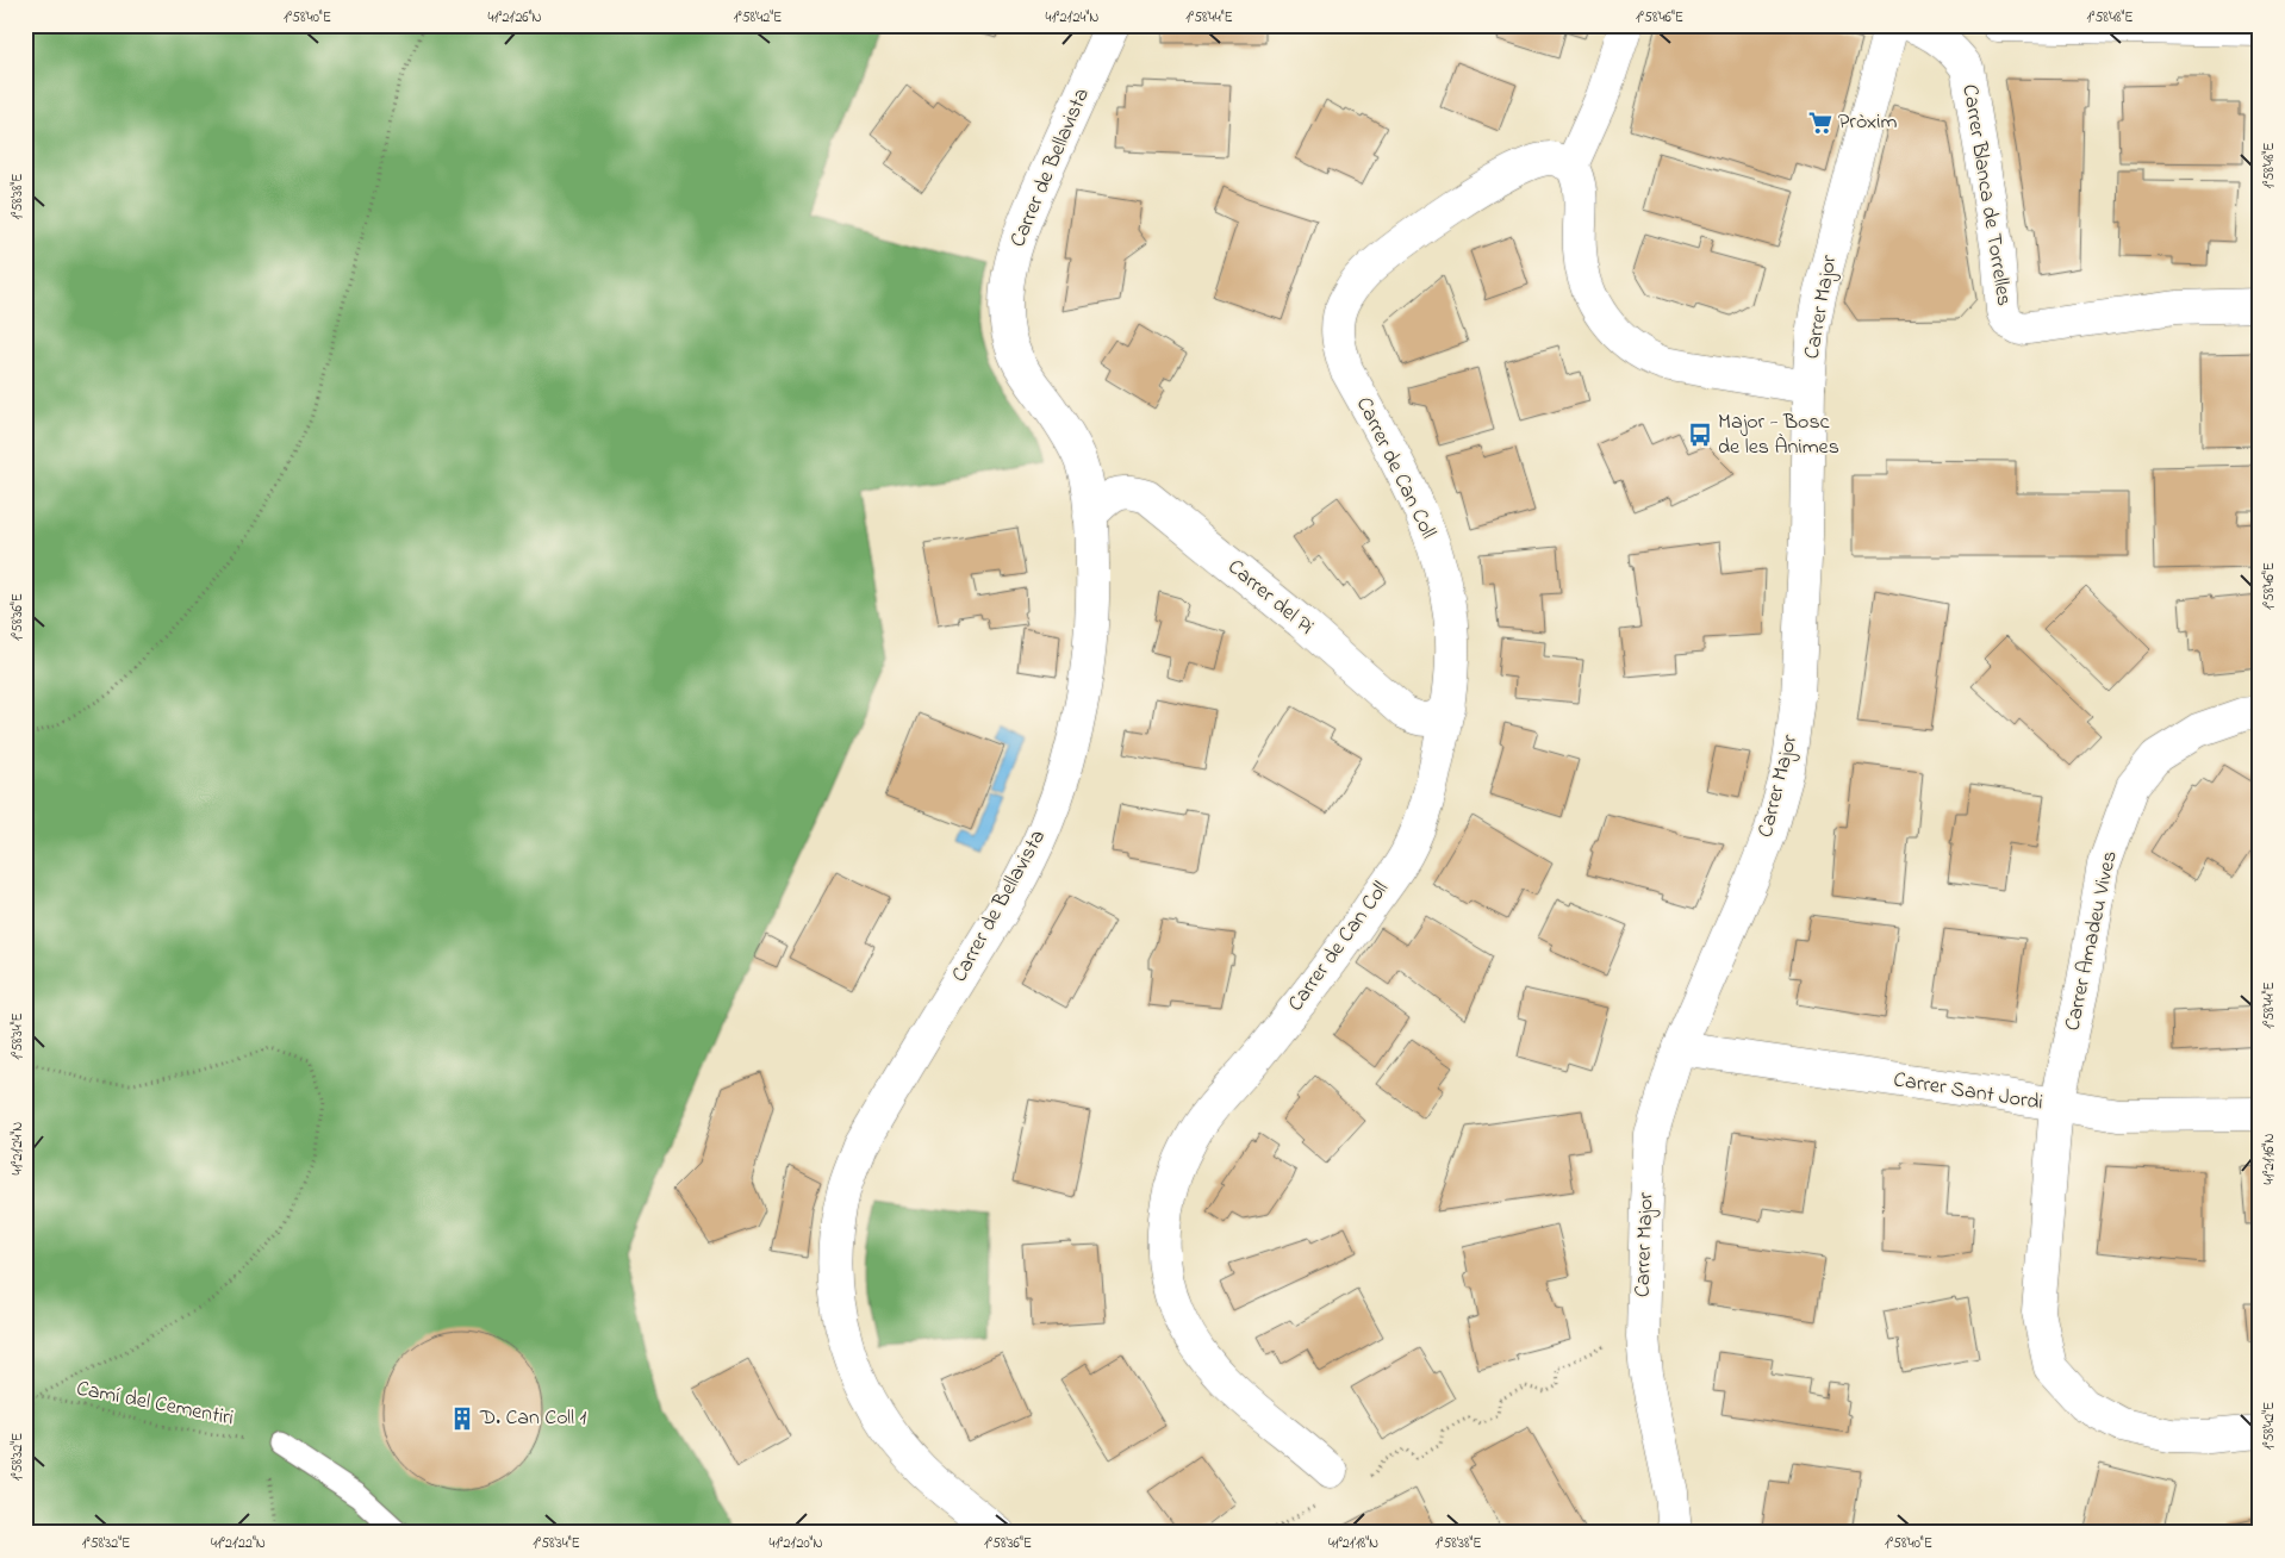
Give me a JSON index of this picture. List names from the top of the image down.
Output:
{
  "streets": {
    "street": [
      "Carrer de Bellavista",
      "Carrer Blanca de Torrelles",
      "Carrer Major",
      "Carrer de Can Coll",
      "Carrer del Pi",
      "Carrer Amadeu Vives",
      "Carrer Sant Jordi"
    ],
    "path": ["Camí del Cementiri"]
  },
  "crossings": [
    ["Carrer de Bellavista", "Carrer del Pi"],
    ["Carrer Major", "Carrer Sant Jordi"],
    ["Carrer de Can Coll", "Carrer del Pi"],
    ["Carrer Amadeu Vives", "Carrer Sant Jordi"]
  ],
  "places": {
    "supermarket": ["Pròxim"],
    "bus stop": ["Major - Bosc de les Ànimes"],
    "building": ["D. Can Coll 1"]
  },
  "coordinates": [
    "1°58'40\"E",
    "41°21'26\"N",
    "1°58'42\"E",
    "41°21'24\"N",
    "1°58'44\"E",
    "1°58'46\"E",
    "1°58'48\"E",
    "1°58'38\"E",
    "1°58'36\"E",
    "1°58'34\"E",
    "41°21'16\"N",
    "1°58'32\"E",
    "41°21'22\"N",
    "41°21'20\"N",
    "41°21'18\"N"
  ]
}
